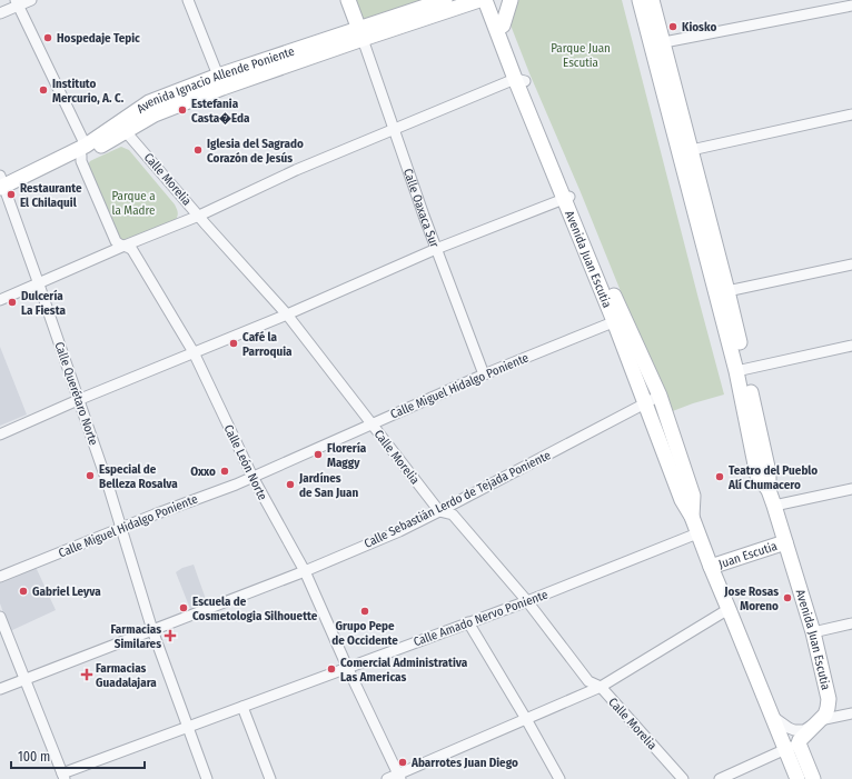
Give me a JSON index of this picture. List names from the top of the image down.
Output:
{
  "streets": {
    "main road": [
      "Avenida Ignacio Allende Poniente",
      "Calle Oaxaca Sur",
      "Avenida Juan Escutia",
      "Juan Escutia"
    ],
    "street": [
      "Calle Morelia",
      "Calle Miguel Hidalgo Poniente",
      "Calle Querétaro Norte",
      "Calle León Norte",
      "Calle Sebastián Lerdo de Tejada Poniente",
      "Calle Amado Nervo Poniente"
    ]
  },
  "crossings": [
    ["Avenida Ignacio Allende Poniente", "Calle Morelia"],
    ["Avenida Ignacio Allende Poniente", "Calle Oaxaca Sur"],
    ["Avenida Ignacio Allende Poniente", "Avenida Juan Escutia"],
    ["Avenida Ignacio Allende Poniente", "Calle Querétaro Norte"],
    ["Avenida Ignacio Allende Poniente", "Calle León Norte"],
    ["Calle Morelia", "Calle Miguel Hidalgo Poniente"],
    ["Calle Morelia", "Calle Sebastián Lerdo de Tejada Poniente"],
    ["Calle Morelia", "Calle Amado Nervo Poniente"],
    ["Calle Oaxaca Sur", "Calle Miguel Hidalgo Poniente"],
    ["Avenida Juan Escutia", "Calle Miguel Hidalgo Poniente"],
    ["Avenida Juan Escutia", "Calle Sebastián Lerdo de Tejada Poniente"],
    ["Avenida Juan Escutia", "Juan Escutia"],
    ["Avenida Juan Escutia", "Calle Amado Nervo Poniente"],
    ["Calle Miguel Hidalgo Poniente", "Calle Querétaro Norte"],
    ["Calle Miguel Hidalgo Poniente", "Calle León Norte"],
    ["Calle Querétaro Norte", "Calle Sebastián Lerdo de Tejada Poniente"],
    ["Calle Querétaro Norte", "Calle Amado Nervo Poniente"],
    ["Calle León Norte", "Calle Sebastián Lerdo de Tejada Poniente"],
    ["Calle León Norte", "Calle Amado Nervo Poniente"]
  ],
  "parks": ["Parque Juan Escutia", "Parque a la Madre"],
  "places": {
    "other": [
      "Kiosko",
      "Hospedaje Tepic",
      "Instituto Mercurio, A. C.",
      "Estefania Casta�Eda",
      "Iglesia del Sagrado Corazón de Jesús",
      "Restaurante El Chilaquil",
      "Dulcería La Fiesta",
      "Café la Parroquia",
      "Florería Maggy",
      "Oxxo",
      "Especial de Belleza Rosalva",
      "Teatro del Pueblo Alí Chumacero",
      "Jardínes de San Juan",
      "Gabriel Leyva",
      "Jose Rosas Moreno",
      "Escuela de Cosmetologia Silhouette",
      "Grupo Pepe de Occidente",
      "Comercial Administrativa Las Americas",
      "Abarrotes Juan Diego"
    ],
    "health": ["Farmacias Similares", "Farmacias Guadalajara"]
  },
  "scale_bar": "100 m"
}
